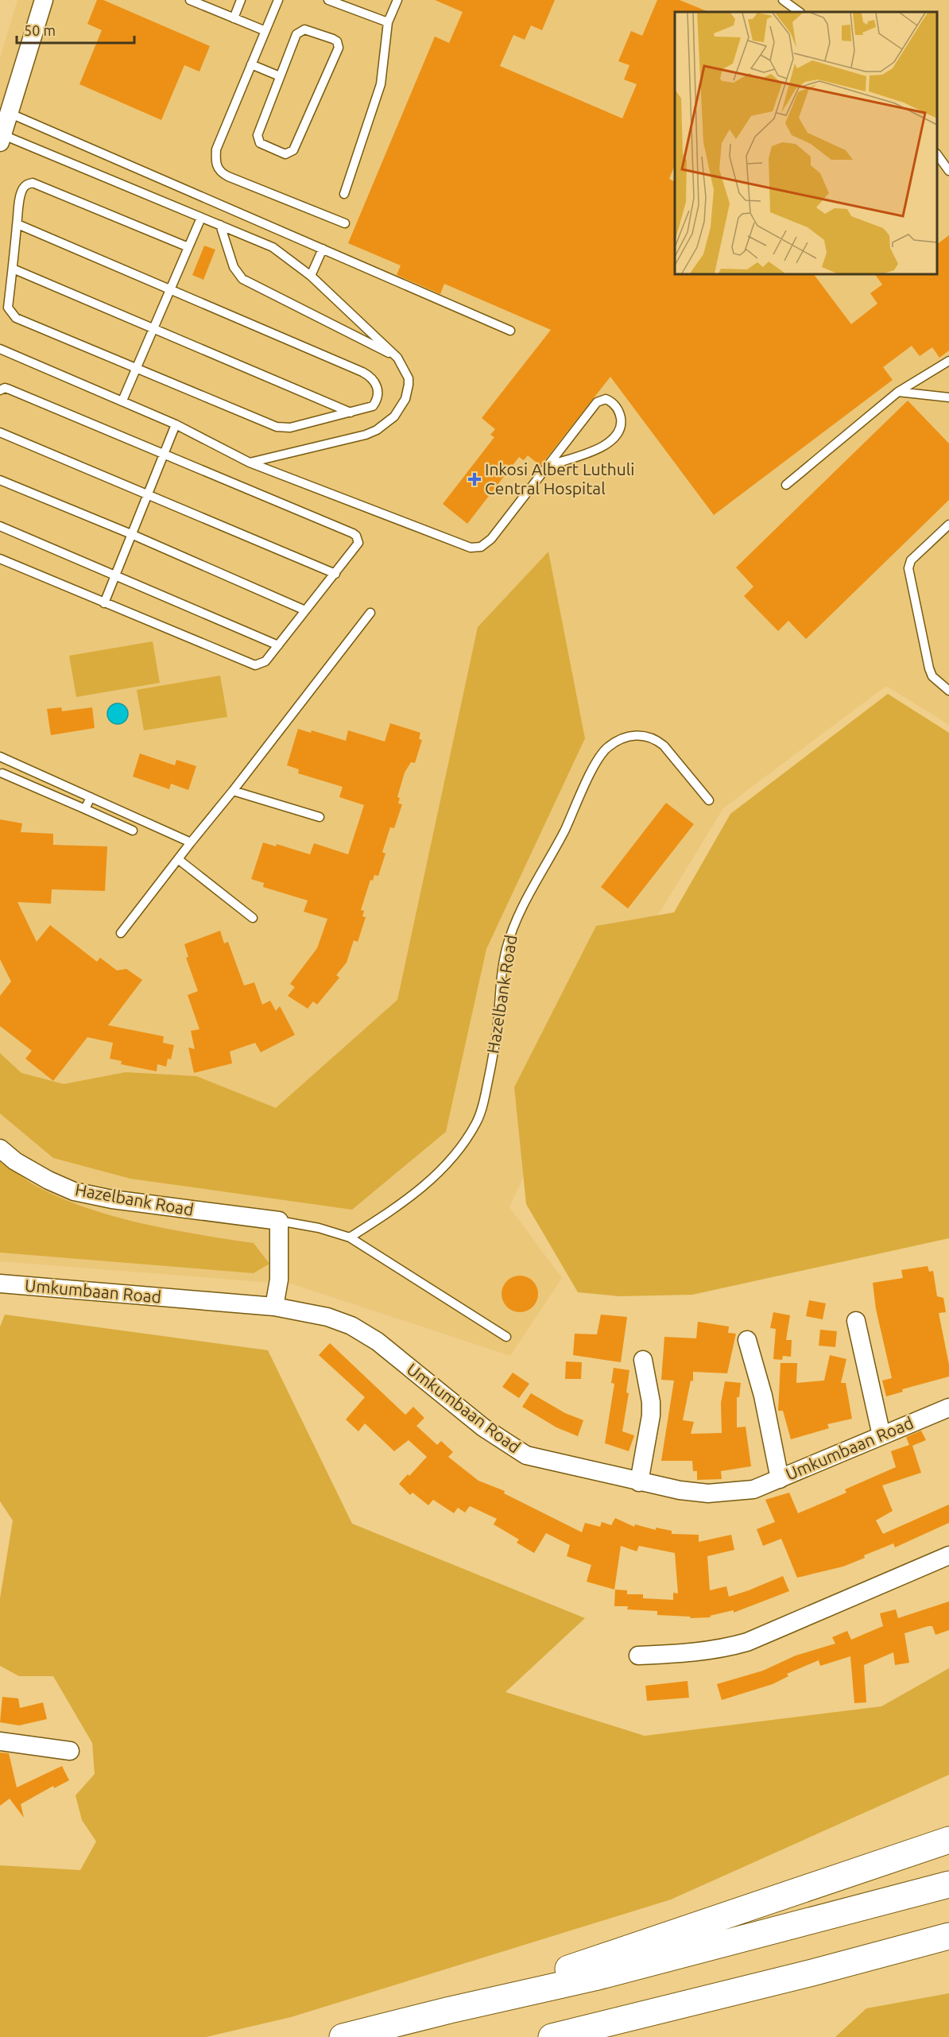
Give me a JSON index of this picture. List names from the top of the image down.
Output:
{
  "streets": {
    "street": ["Hazelbank Road", "Umkumbaan Road"]
  },
  "places": {
    "health": ["Inkosi Albert Luthuli Central Hospital"]
  },
  "scale_bar": "50 m"
}
